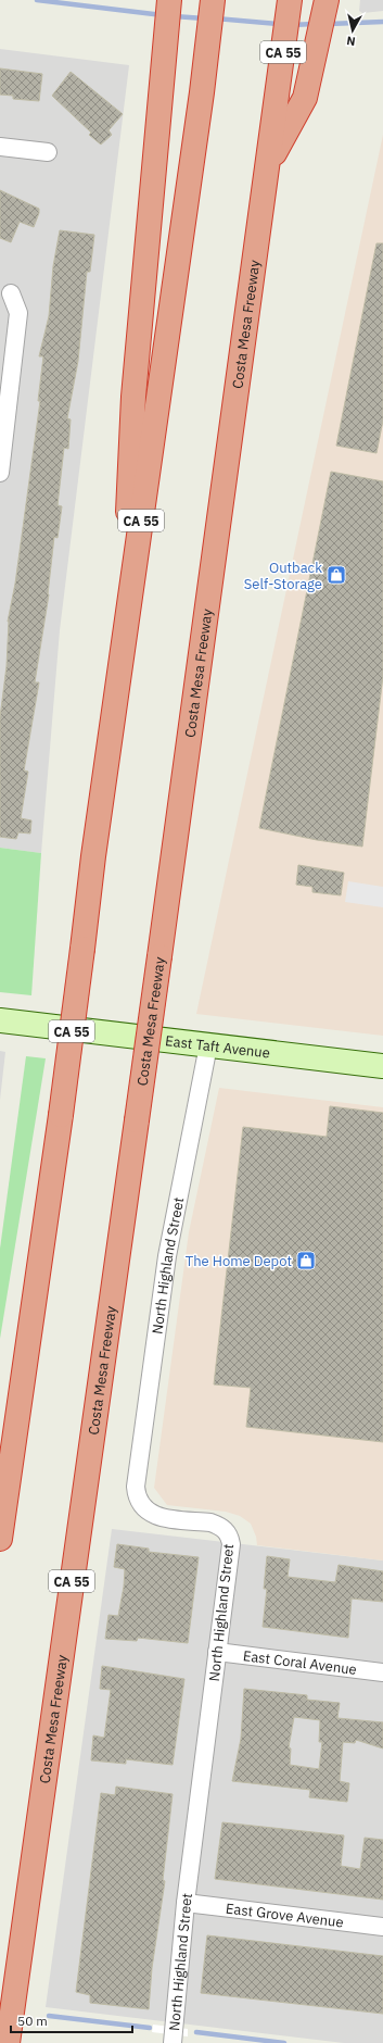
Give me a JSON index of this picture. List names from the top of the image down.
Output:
{
  "streets": {
    "highway": ["CA 55", "Costa Mesa Freeway"],
    "main road": ["East Taft Avenue"],
    "street": ["North Highland Street", "East Coral Avenue", "East Grove Avenue"]
  },
  "crossings": [
    ["East Taft Avenue", "North Highland Street"],
    ["North Highland Street", "East Coral Avenue"],
    ["North Highland Street", "East Grove Avenue"]
  ],
  "places": {
    "shop": ["Outback Self-Storage", "The Home Depot"]
  },
  "scale_bar": "50 m",
  "north": "bottom"
}
